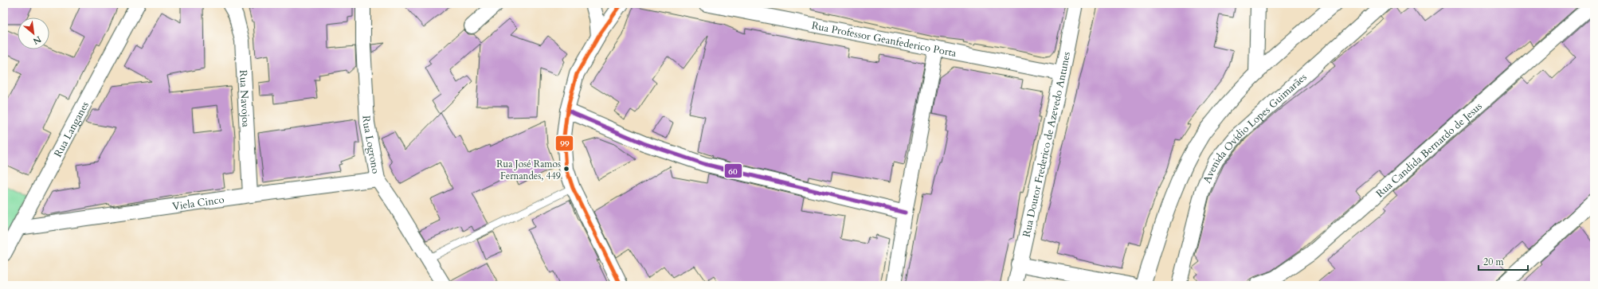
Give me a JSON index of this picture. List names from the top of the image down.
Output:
{
  "streets": {
    "street": [
      "Rua Professor Geanfederico Porta",
      "Rua Navojoa",
      "Rua Langanes",
      "Avenida Ovídio Lopes Guimarães",
      "Rua Logrono",
      "Rua Doutor Frederico de Azevedo Antunes",
      "Rua Candida Bernardo de Jesus",
      "Viela Cinco"
    ]
  },
  "crossings": [
    ["Rua Professor Geanfederico Porta", "Rua Doutor Frederico de Azevedo Antunes"],
    ["Rua Navojoa", "Viela Cinco"],
    ["Rua Langanes", "Viela Cinco"],
    ["Rua Logrono", "Viela Cinco"]
  ],
  "places": ["Rua José Ramos Fernandes, 449"],
  "lines": ["transit line 99", "transit line 60"],
  "scale_bar": "20 m",
  "north": "bottom right"
}
